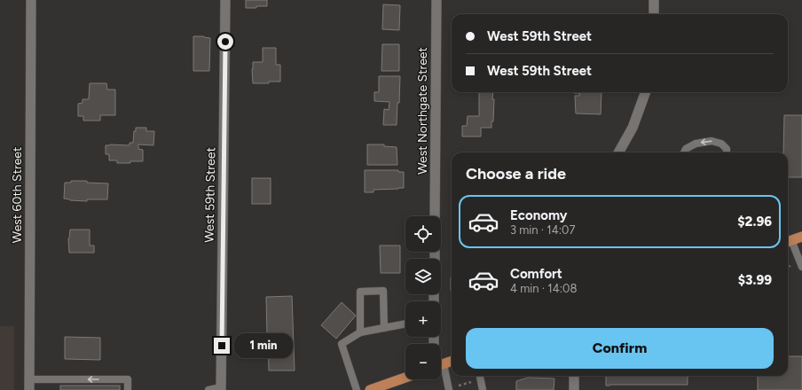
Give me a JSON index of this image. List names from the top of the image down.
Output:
{
  "streets": {
    "street": ["West Northgate Street", "West 60th Street", "West 59th Street"]
  },
  "page": {
    "banner": ["West 59th Street", "West 59th Street"],
    "heading": "Choose a ride",
    "list": [
      {
        "name": "Economy",
        "note": "3 min · 14:07",
        "value": "$2.96"
      },
      {
        "name": "Comfort",
        "note": "4 min · 14:08",
        "value": "$3.99"
      }
    ],
    "map_buttons": ["+", "−"],
    "buttons": "Confirm",
    "bubble": "1 min"
  }
}
